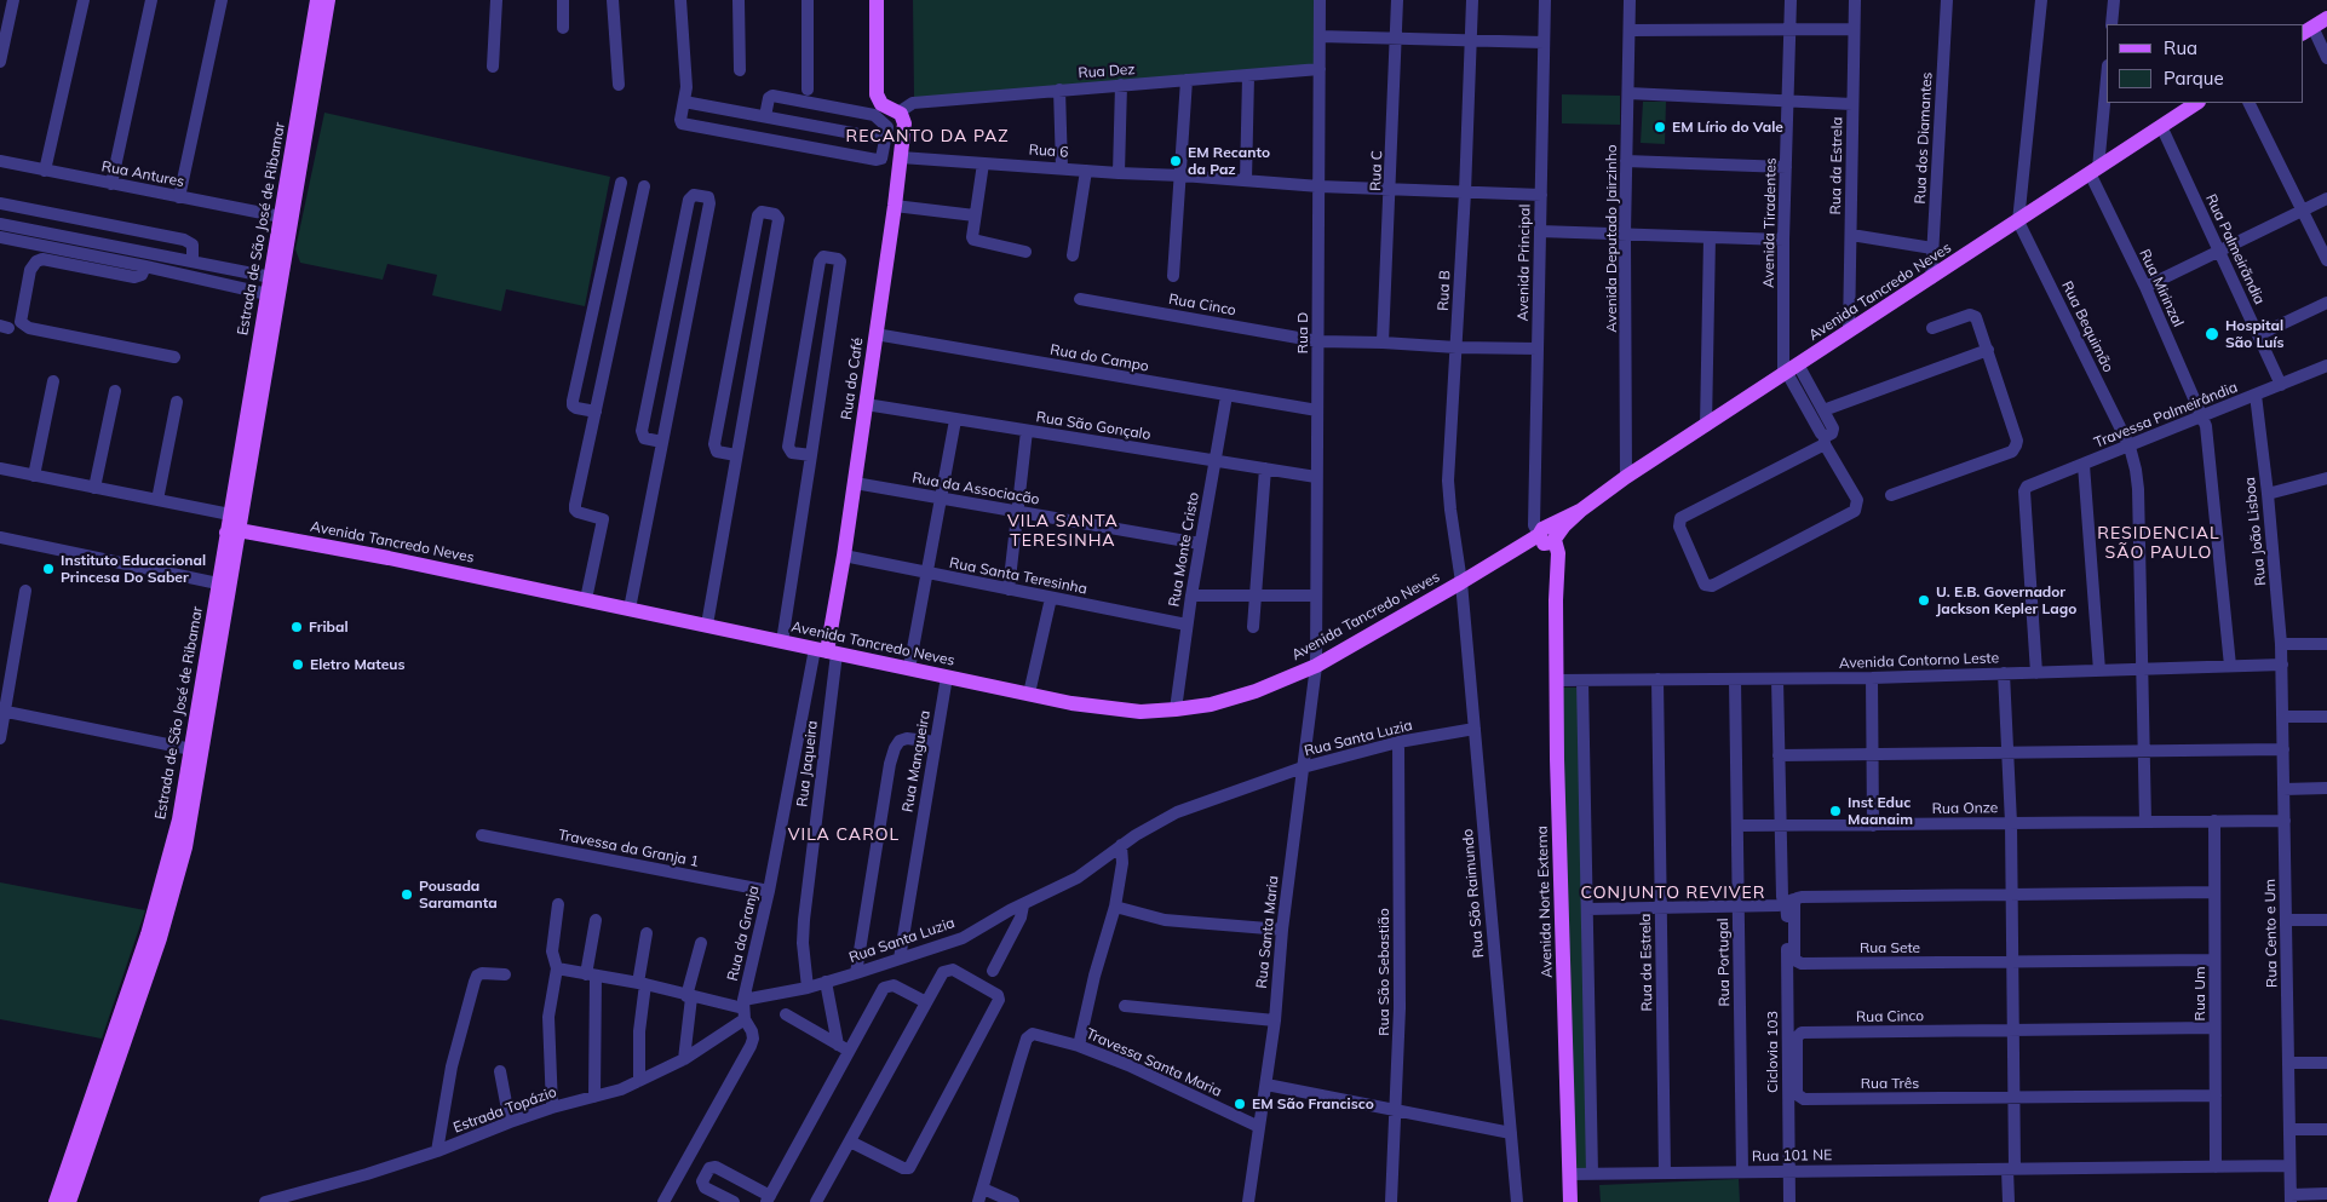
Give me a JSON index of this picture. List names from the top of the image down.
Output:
{
  "streets": {
    "main road": [
      "Estrada de São José de Ribamar",
      "Avenida Tancredo Neves",
      "Rua do Café",
      "Avenida Norte Externa"
    ],
    "street": [
      "Rua Dez",
      "Rua dos Diamantes",
      "Rua 6",
      "Rua da Estrela",
      "Rua C",
      "Rua Antures",
      "Avenida Tiradentes",
      "Avenida Deputado Jairzinho",
      "Rua Palmeirãndia",
      "Avenida Principal",
      "Rua Mirinzal",
      "Rua B",
      "Rua Cinco",
      "Rua Bequimão",
      "Rua D",
      "Rua do Campo",
      "Travessa Palmeirândia",
      "Rua São Gonçalo",
      "Rua da Associacão",
      "Rua João Lisboa",
      "Rua Monte Cristo",
      "Rua Santa Teresinha",
      "Avenida Contorno Leste",
      "Rua Santa Luzia",
      "Rua Mangueira",
      "Rua Jaqueira",
      "Rua Onze",
      "Travessa da Granja 1",
      "Rua São Raimundo",
      "Rua Santa Maria",
      "Rua da Granja",
      "Rua Cento e Um",
      "Rua Sete",
      "Rua Portugal",
      "Rua São Sebastião",
      "Rua Um",
      "Ciclovia 103",
      "Travessa Santa Maria",
      "Rua Três",
      "Estrada Topázio",
      "Rua 101 NE"
    ]
  },
  "crossings": [
    ["Rua Dez", "Rua D"],
    ["Rua Dez", "Rua do Café"],
    ["Rua dos Diamantes", "Avenida Tancredo Neves"],
    ["Rua 6", "Rua do Café"],
    ["Rua da Estrela", "Avenida Tancredo Neves"],
    ["Rua da Estrela", "Avenida Contorno Leste"],
    ["Rua da Estrela", "Rua 101 NE"],
    ["Rua C", "Rua Cinco"],
    ["Rua Antures", "Estrada de São José de Ribamar"],
    ["Avenida Tiradentes", "Avenida Tancredo Neves"],
    ["Estrada de São José de Ribamar", "Avenida Tancredo Neves"],
    ["Avenida Deputado Jairzinho", "Avenida Tancredo Neves"],
    ["Rua Palmeirãndia", "Avenida Tancredo Neves"],
    ["Rua Palmeirãndia", "Travessa Palmeirândia"],
    ["Avenida Principal", "Avenida Tancredo Neves"],
    ["Avenida Principal", "Rua Cinco"],
    ["Avenida Principal", "Avenida Norte Externa"],
    ["Rua Mirinzal", "Avenida Tancredo Neves"],
    ["Rua Mirinzal", "Travessa Palmeirândia"],
    ["Rua Mirinzal", "Avenida Contorno Leste"],
    ["Rua B", "Avenida Tancredo Neves"],
    ["Rua B", "Rua Cinco"],
    ["Rua B", "Rua São Raimundo"],
    ["Avenida Tancredo Neves", "Rua Bequimão"],
    ["Avenida Tancredo Neves", "Rua D"],
    ["Avenida Tancredo Neves", "Rua do Café"],
    ["Avenida Tancredo Neves", "Rua Monte Cristo"],
    ["Avenida Tancredo Neves", "Rua Mangueira"],
    ["Avenida Tancredo Neves", "Rua Jaqueira"],
    ["Avenida Tancredo Neves", "Rua São Raimundo"],
    ["Avenida Tancredo Neves", "Avenida Norte Externa"],
    ["Avenida Tancredo Neves", "Rua Santa Maria"],
    ["Avenida Tancredo Neves", "Rua da Granja"],
    ["Rua Cinco", "Rua D"],
    ["Rua Cinco", "Rua Um"],
    ["Rua Cinco", "Ciclovia 103"],
    ["Rua Cinco", "Rua Três"],
    ["Rua Bequimão", "Travessa Palmeirândia"],
    ["Rua Bequimão", "Avenida Contorno Leste"],
    ["Rua Bequimão", "Rua Onze"],
    ["Rua D", "Rua do Campo"],
    ["Rua D", "Rua São Gonçalo"],
    ["Rua D", "Rua Santa Maria"],
    ["Rua do Campo", "Rua do Café"],
    ["Rua do Campo", "Rua Monte Cristo"],
    ["Rua do Café", "Rua São Gonçalo"],
    ["Rua do Café", "Rua da Associacão"],
    ["Rua do Café", "Rua Santa Teresinha"],
    ["Rua do Café", "Rua Jaqueira"],
    ["Rua do Café", "Rua da Granja"],
    ["Travessa Palmeirândia", "Rua João Lisboa"],
    ["Travessa Palmeirândia", "Avenida Contorno Leste"],
    ["Rua São Gonçalo", "Rua Monte Cristo"],
    ["Rua da Associacão", "Rua Monte Cristo"],
    ["Rua João Lisboa", "Avenida Contorno Leste"],
    ["Rua João Lisboa", "Rua Cento e Um"],
    ["Rua Monte Cristo", "Rua Santa Teresinha"],
    ["Avenida Contorno Leste", "Avenida Norte Externa"],
    ["Avenida Contorno Leste", "Rua Cento e Um"],
    ["Avenida Contorno Leste", "Rua Portugal"],
    ["Rua Santa Luzia", "Rua Mangueira"],
    ["Rua Santa Luzia", "Rua Jaqueira"],
    ["Rua Santa Luzia", "Rua São Raimundo"],
    ["Rua Santa Luzia", "Rua Santa Maria"],
    ["Rua Santa Luzia", "Rua da Granja"],
    ["Rua Santa Luzia", "Rua São Sebastião"],
    ["Rua Santa Luzia", "Estrada Topázio"],
    ["Rua Jaqueira", "Rua da Granja"],
    ["Rua Onze", "Rua Cento e Um"],
    ["Rua Onze", "Rua Sete"],
    ["Rua Onze", "Rua Portugal"],
    ["Rua Onze", "Rua Um"],
    ["Travessa da Granja 1", "Rua da Granja"],
    ["Avenida Norte Externa", "Rua 101 NE"],
    ["Rua Santa Maria", "Travessa Santa Maria"],
    ["Rua da Granja", "Estrada Topázio"],
    ["Rua Cento e Um", "Rua 101 NE"],
    ["Rua Sete", "Rua Um"],
    ["Rua Sete", "Ciclovia 103"],
    ["Rua Portugal", "Rua 101 NE"],
    ["Rua Um", "Rua Três"],
    ["Rua Um", "Rua 101 NE"],
    ["Ciclovia 103", "Rua Três"],
    ["Ciclovia 103", "Rua 101 NE"]
  ],
  "districts": [
    "RECANTO DA PAZ",
    "VILA SANTA TERESINHA",
    "RESIDENCIAL SÃO PAULO",
    "VILA CAROL",
    "CONJUNTO REVIVER"
  ],
  "places": [
    "EM Lírio do Vale",
    "EM Recanto da Paz",
    "Hospital São Luís",
    "Instituto Educacional Princesa Do Saber",
    "U. E.B. Governador Jackson Kepler Lago",
    "Fribal",
    "Eletro Mateus",
    "Inst Educ Maanaim",
    "Pousada Saramanta",
    "EM São Francisco"
  ],
  "legend": ["Rua", "Parque"]
}
